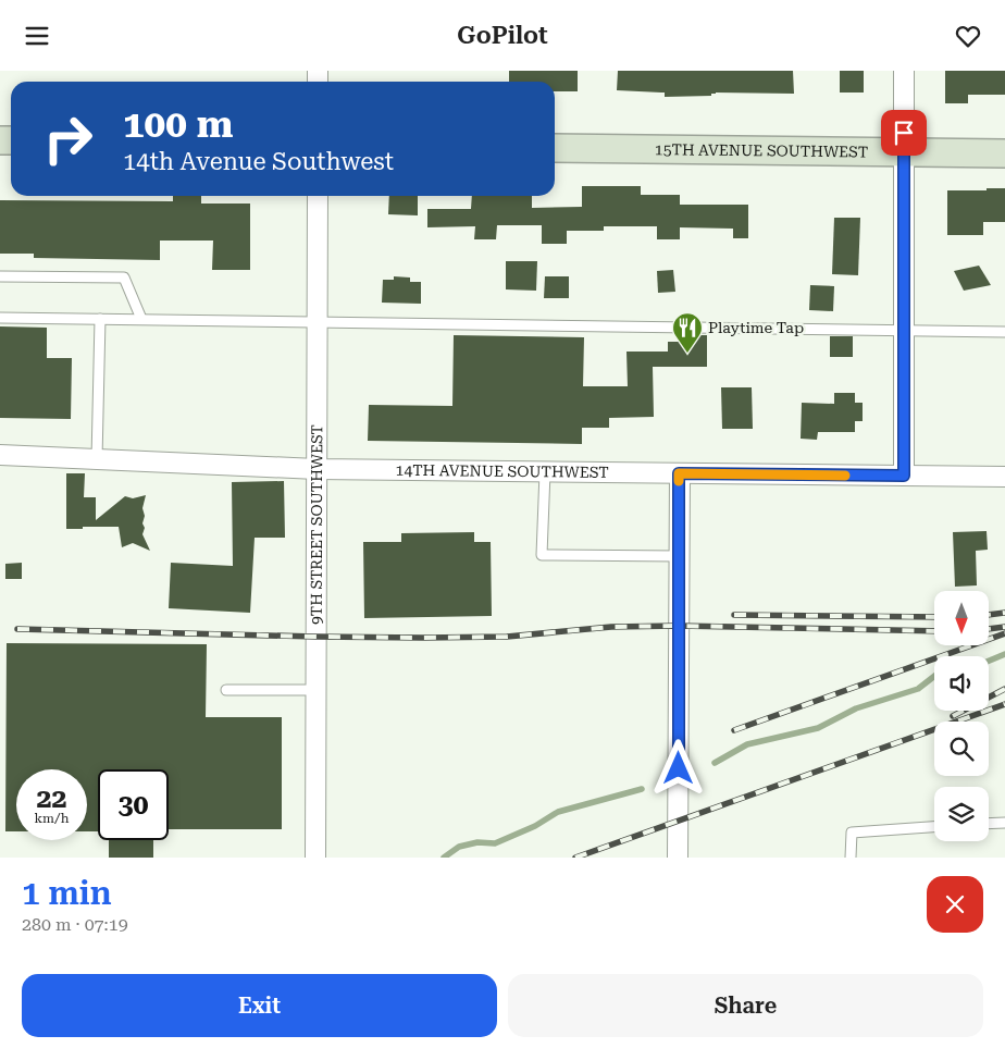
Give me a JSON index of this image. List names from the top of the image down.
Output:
{
  "streets": {
    "main road": ["15TH AVENUE SOUTHWEST"],
    "street": ["14TH AVENUE SOUTHWEST", "9TH STREET SOUTHWEST"]
  },
  "crossings": [
    ["14TH AVENUE SOUTHWEST", "9TH STREET SOUTHWEST"]
  ],
  "places": {
    "restaurant": ["Playtime Tap"]
  },
  "north": "bottom",
  "page": {
    "header": "GoPilot",
    "turn": ["100 m", "14th Avenue Southwest"],
    "speed": "22 km/h",
    "limit": "30",
    "heading": ["1 min", "280 m · 07:19"],
    "buttons": ["Exit", "Share"]
  }
}
